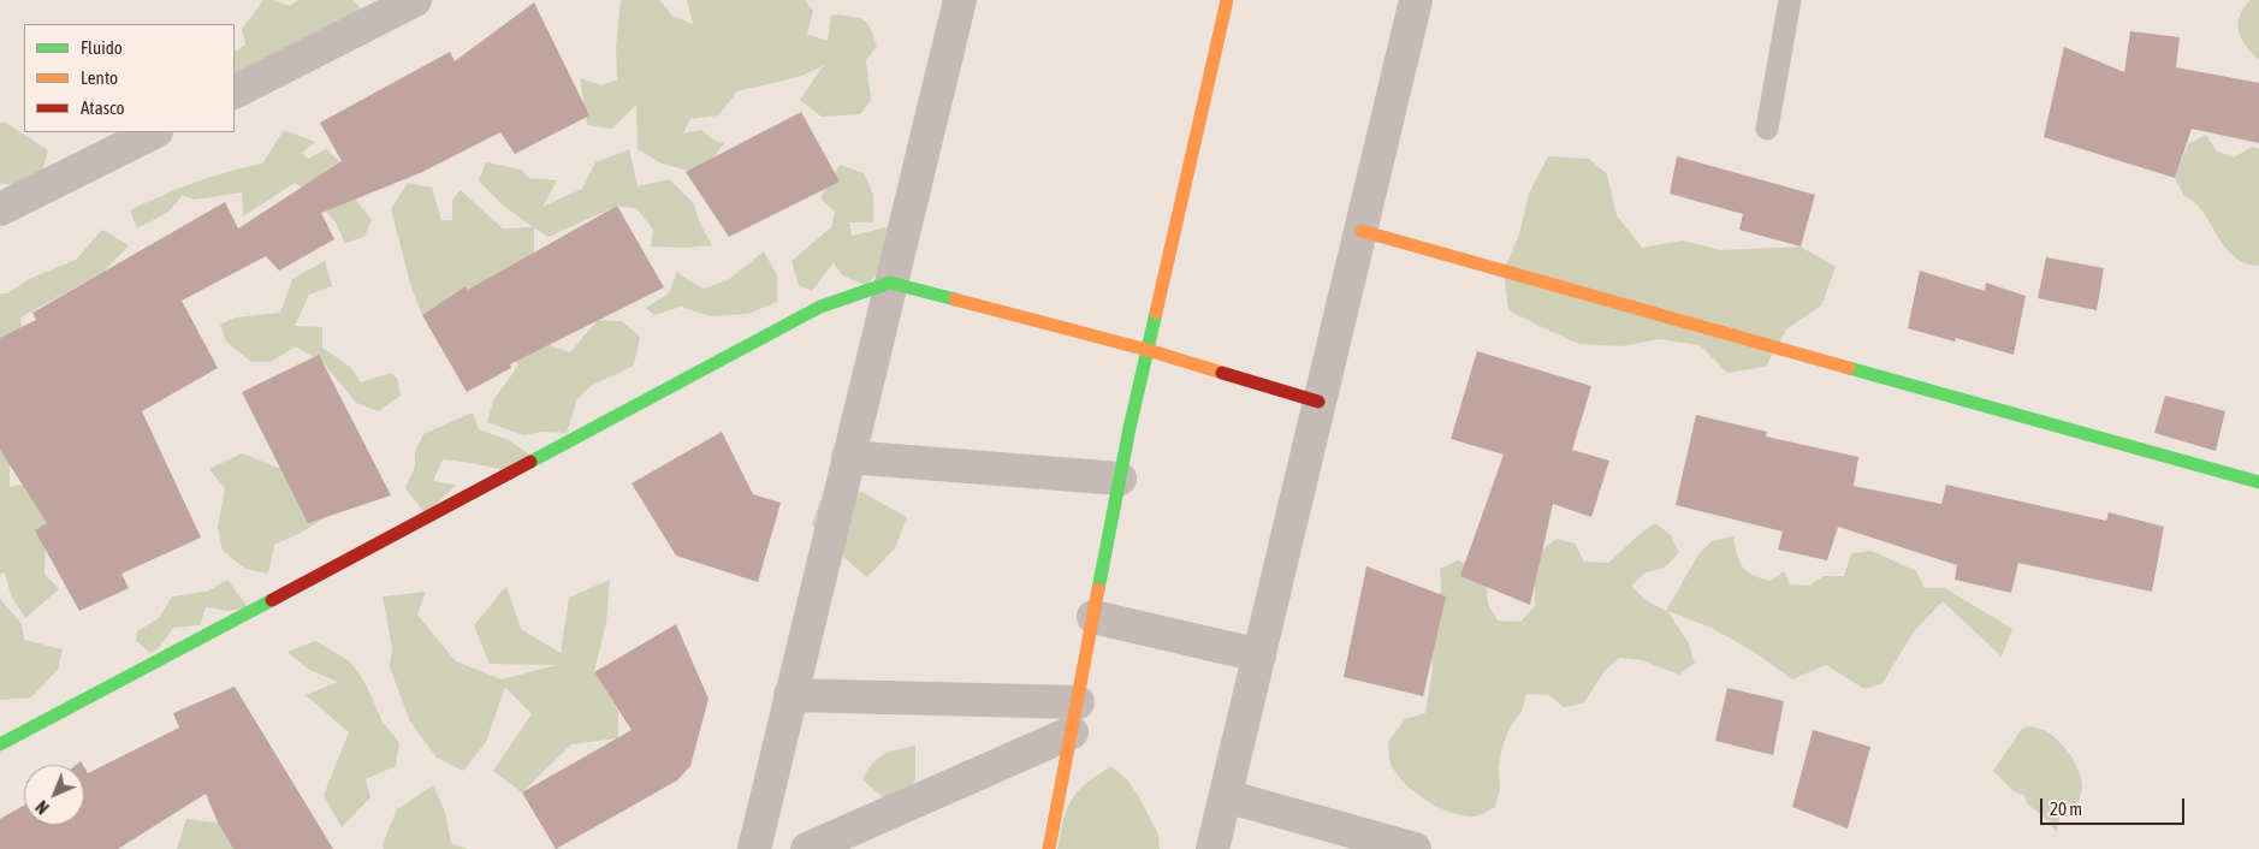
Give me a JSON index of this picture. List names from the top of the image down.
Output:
{
  "legend": ["Fluido", "Lento", "Atasco"],
  "scale_bar": "20 m",
  "north": "bottom left"
}
